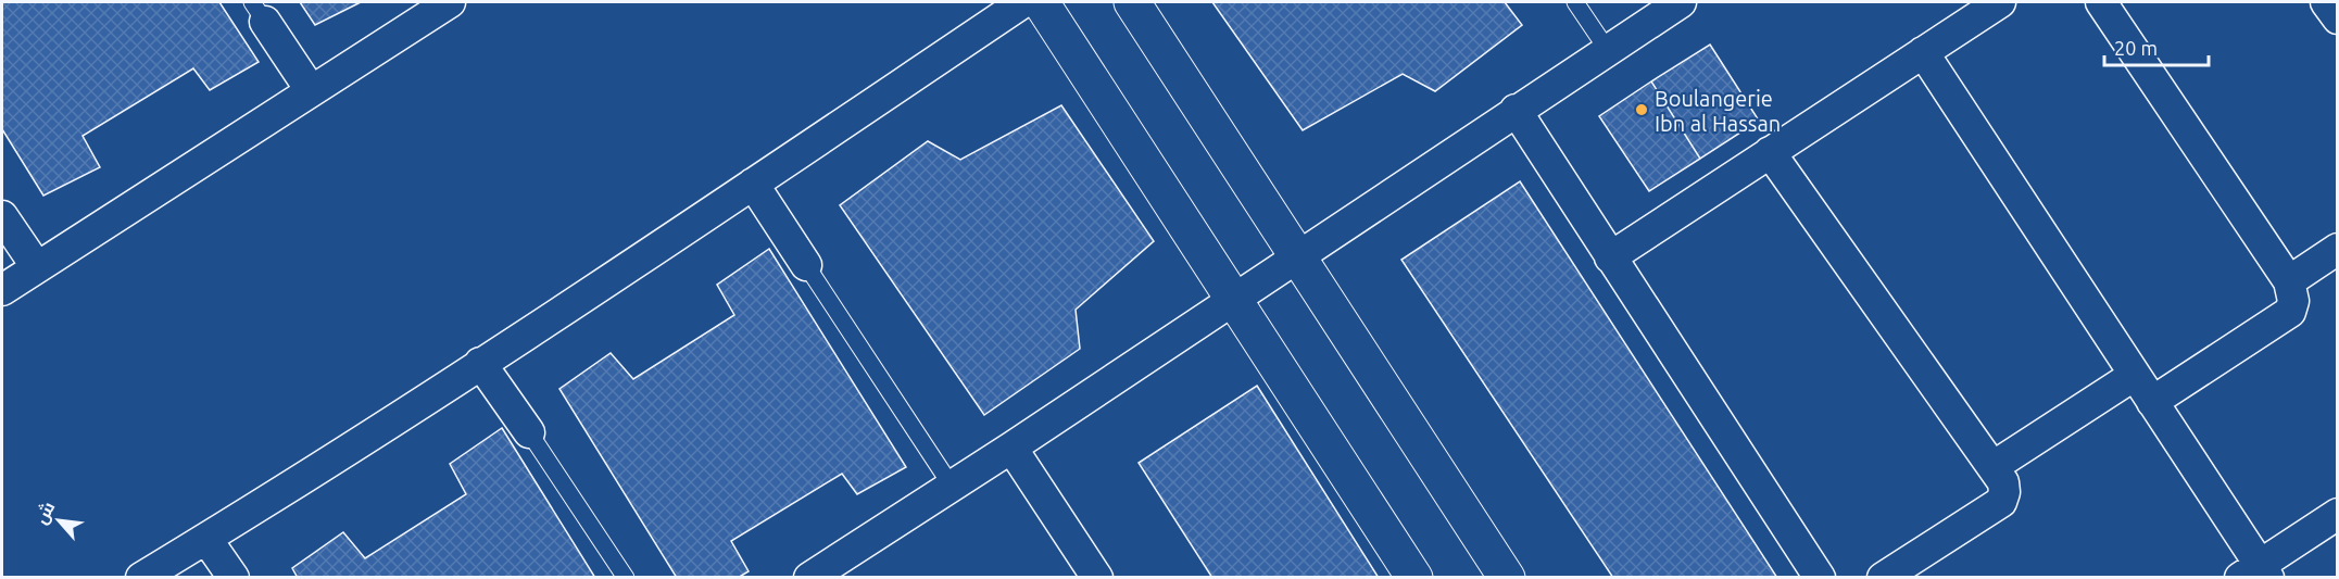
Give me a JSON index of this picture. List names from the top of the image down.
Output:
{
  "places": ["Boulangerie Ibn al Hassan"],
  "scale_bar": "20 m",
  "north": "top left"
}
